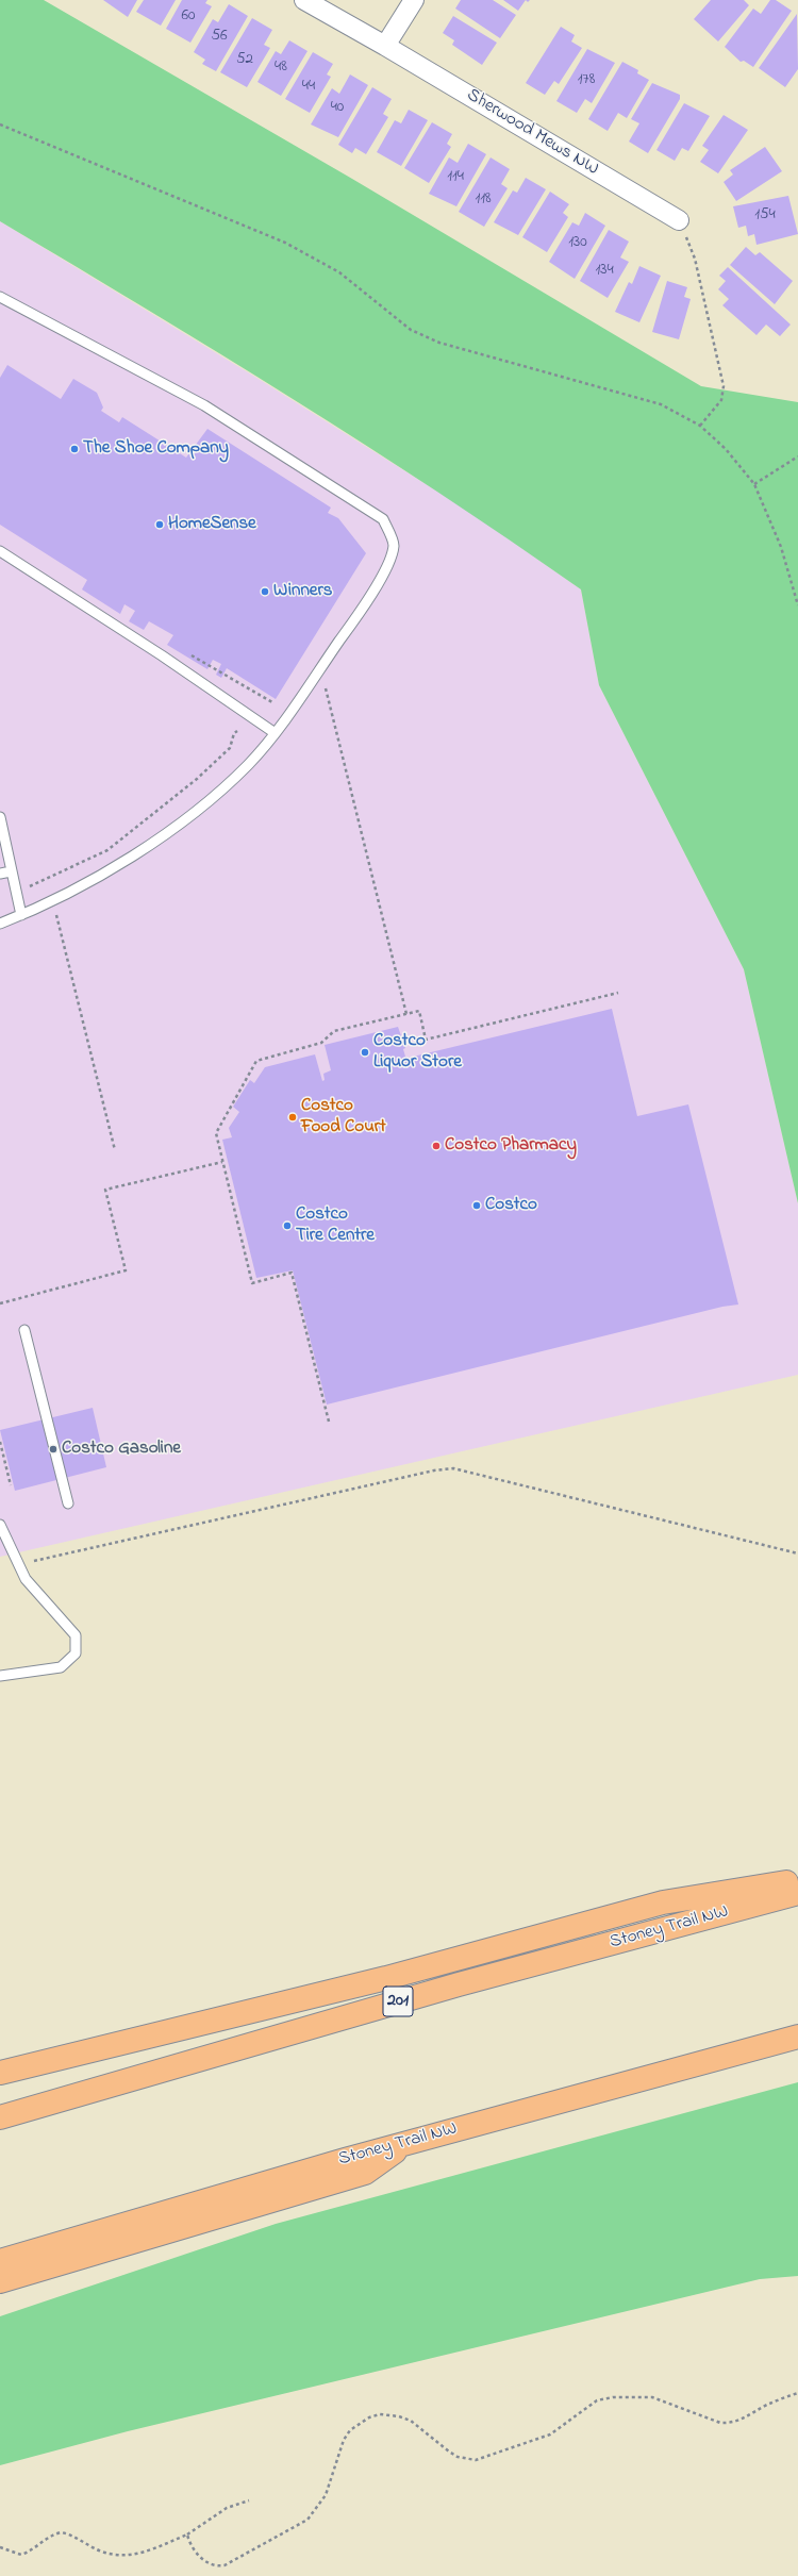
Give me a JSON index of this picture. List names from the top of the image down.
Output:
{
  "streets": {
    "highway": ["Stoney Trail NW", "201"],
    "street": ["Sherwood Mews NW"]
  },
  "places": [
    "The Shoe Company",
    "HomeSense",
    "Winners",
    "Costco Liquor Store",
    "Costco Food Court",
    "Costco Pharmacy",
    "Costco",
    "Costco Tire Centre",
    "Costco Gasoline"
  ],
  "house_numbers": [
    "60",
    "56",
    "52",
    "48",
    "178",
    "44",
    "40",
    "114",
    "118",
    "154",
    "130",
    "134"
  ]
}
